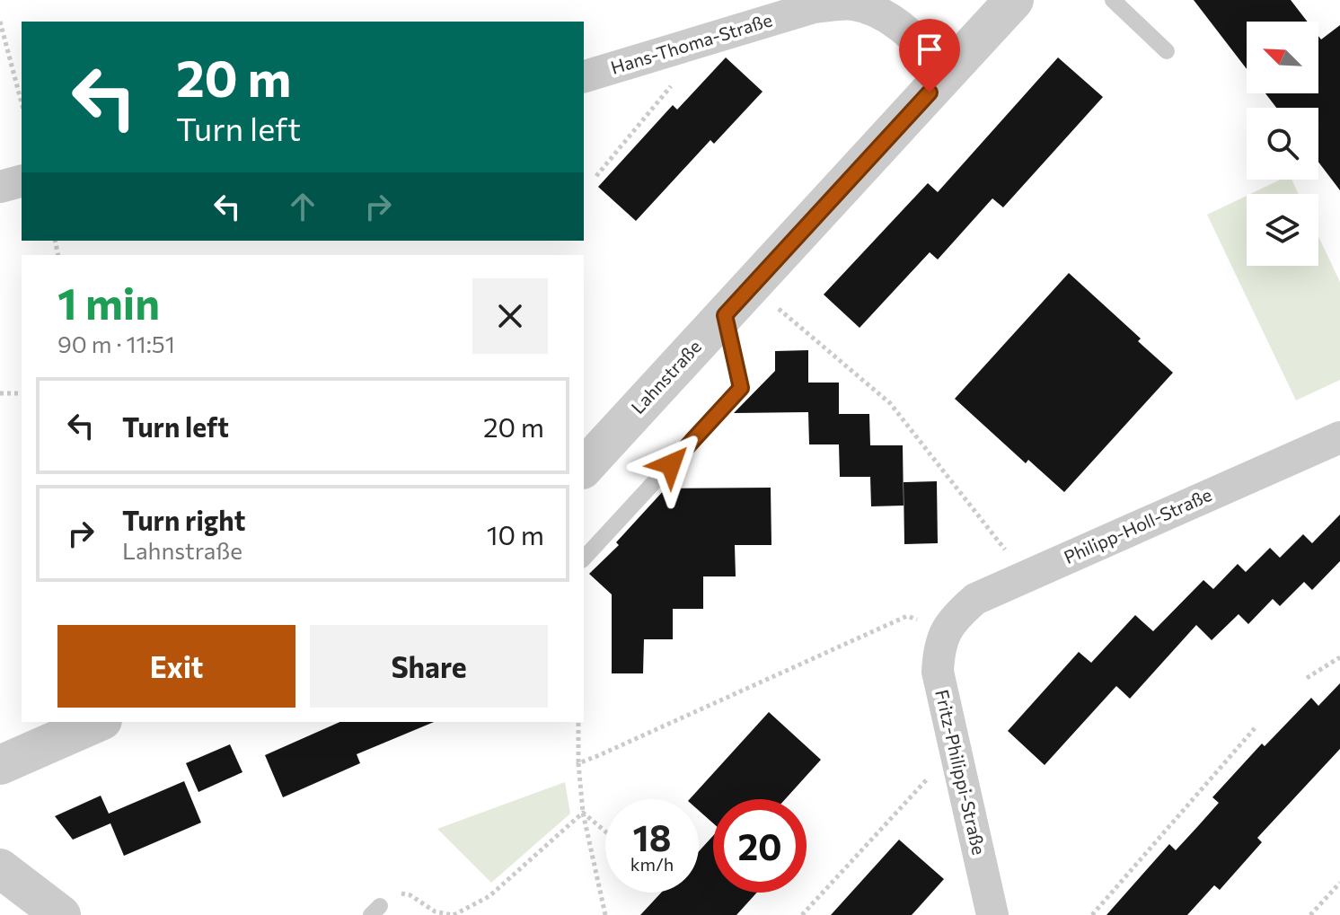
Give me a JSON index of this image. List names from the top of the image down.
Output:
{
  "streets": {
    "street": [
      "Hans-Thoma-Straße",
      "Lahnstraße",
      "Philipp-Holl-Straße",
      "Fritz-Philippi-Straße"
    ]
  },
  "crossings": [
    ["Hans-Thoma-Straße", "Lahnstraße"],
    ["Philipp-Holl-Straße", "Fritz-Philippi-Straße"]
  ],
  "north": "top left",
  "page": {
    "turn": ["20 m", "Turn left"],
    "heading": ["1 min", "90 m · 11:51"],
    "list": [
      {
        "name": "Turn left",
        "value": "20 m"
      },
      {
        "name": "Turn right",
        "note": "Lahnstraße",
        "value": "10 m"
      }
    ],
    "buttons": ["Exit", "Share"],
    "speed": "18 km/h",
    "limit": "20"
  }
}
